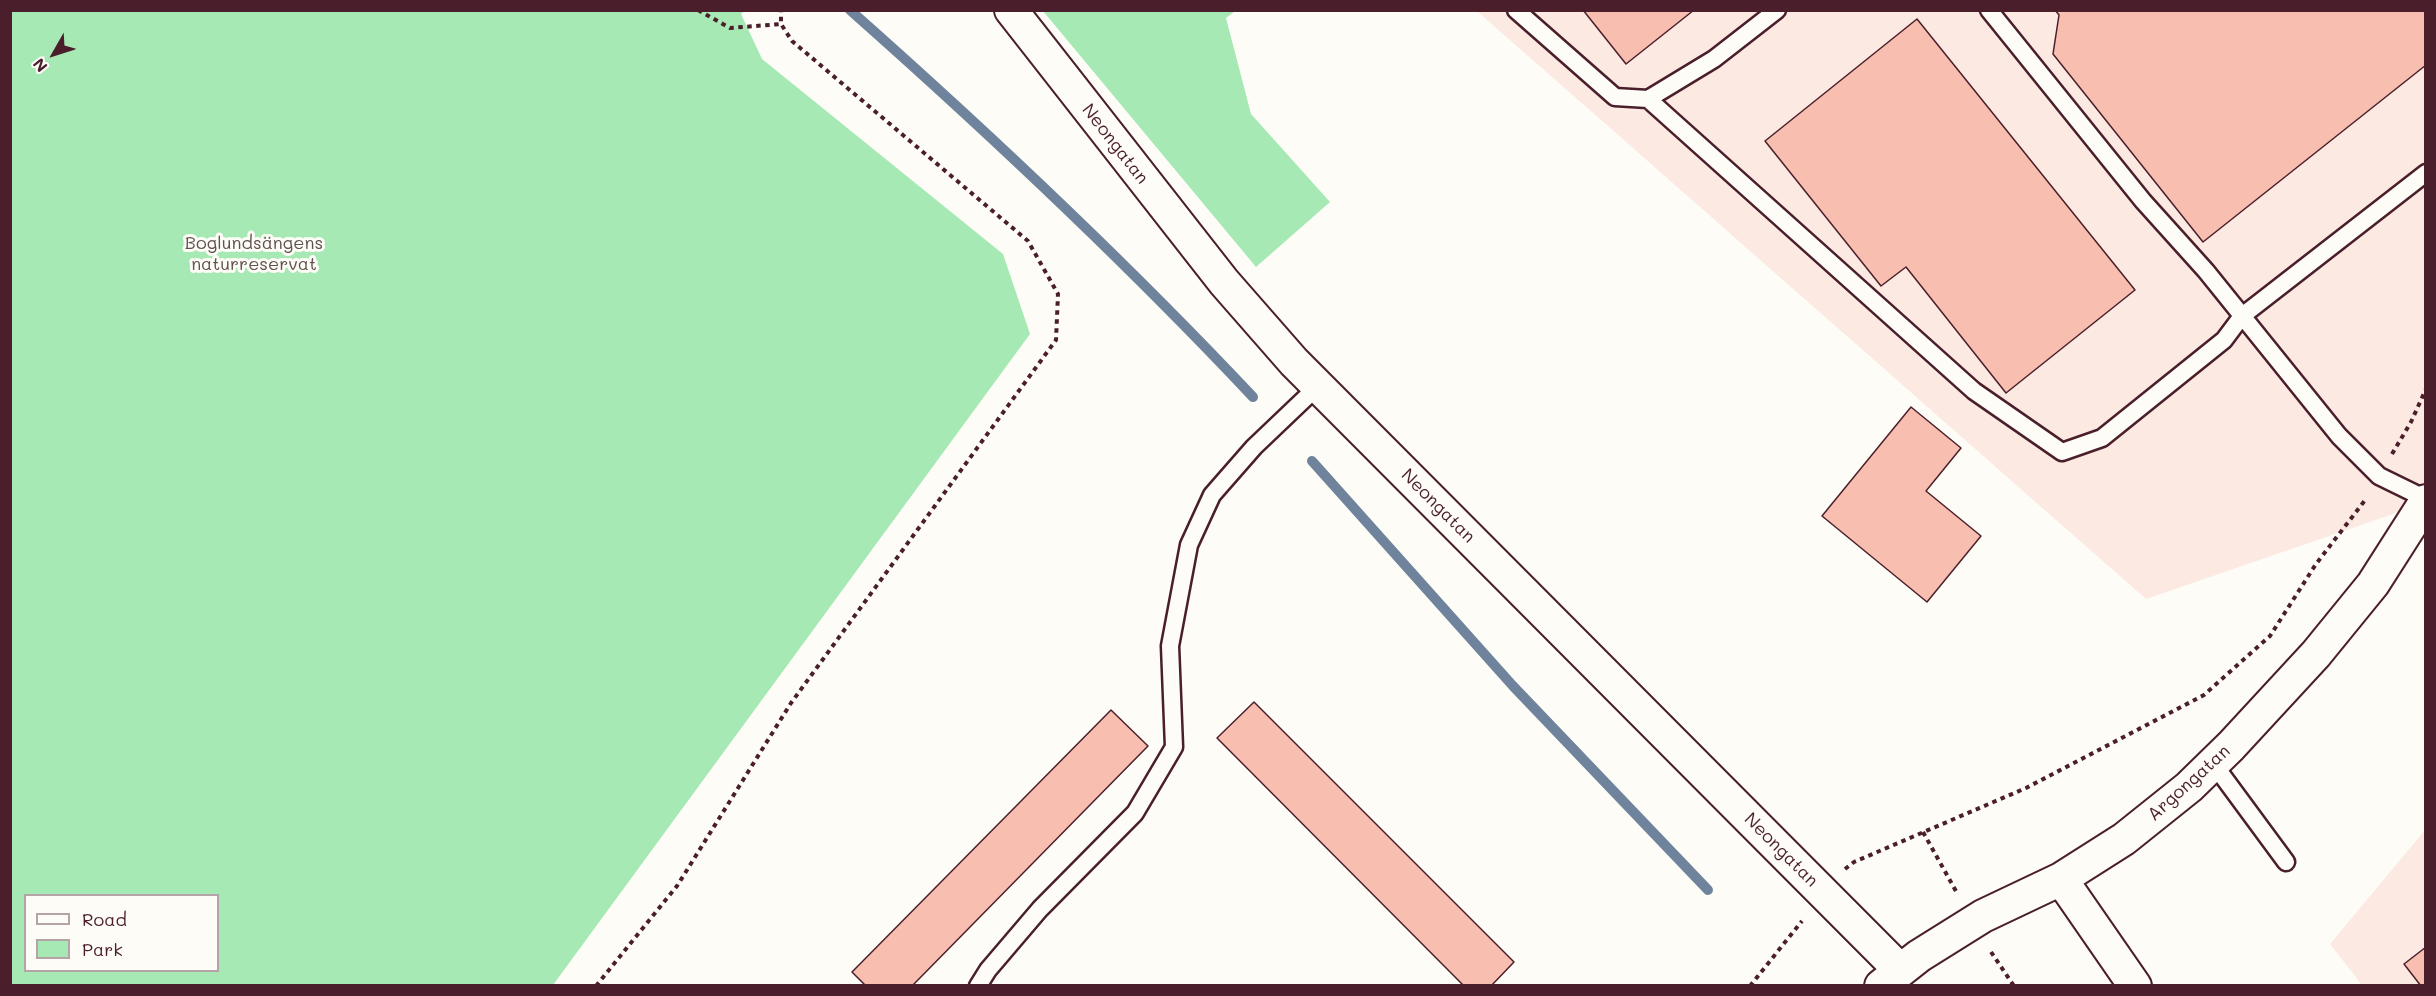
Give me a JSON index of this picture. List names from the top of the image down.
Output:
{
  "streets": {
    "street": ["Neongatan", "Argongatan"]
  },
  "crossings": [
    ["Neongatan", "Argongatan"]
  ],
  "parks": ["Boglundsängens naturreservat"],
  "legend": ["Road", "Park"],
  "north": "bottom left"
}
